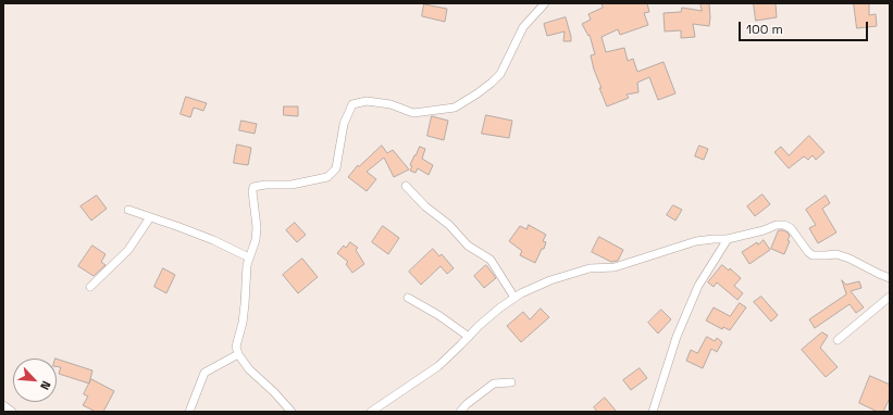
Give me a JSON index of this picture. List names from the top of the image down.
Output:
{
  "scale_bar": "100 m",
  "north": "bottom right"
}
